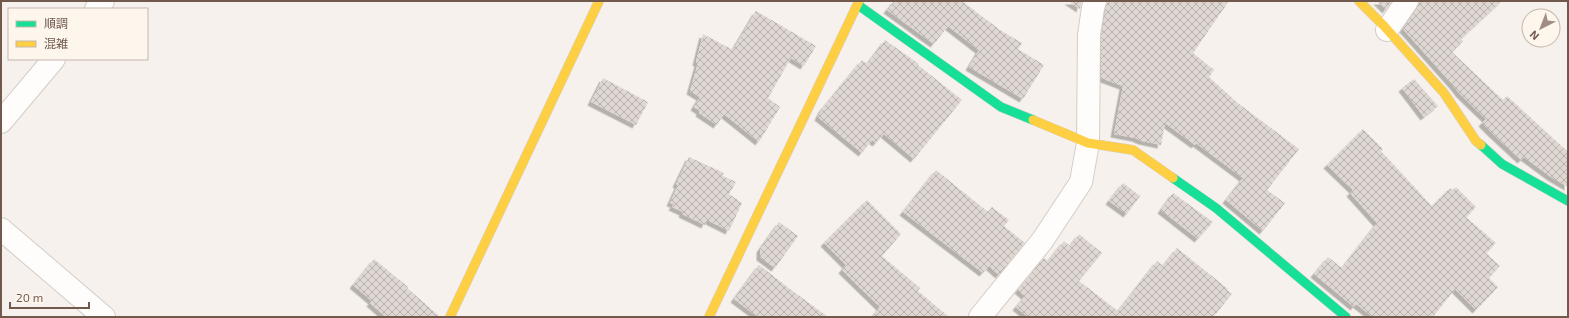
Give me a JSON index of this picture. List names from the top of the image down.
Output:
{
  "legend": ["順調", "混雑"],
  "scale_bar": "20 m",
  "north": "bottom left"
}
